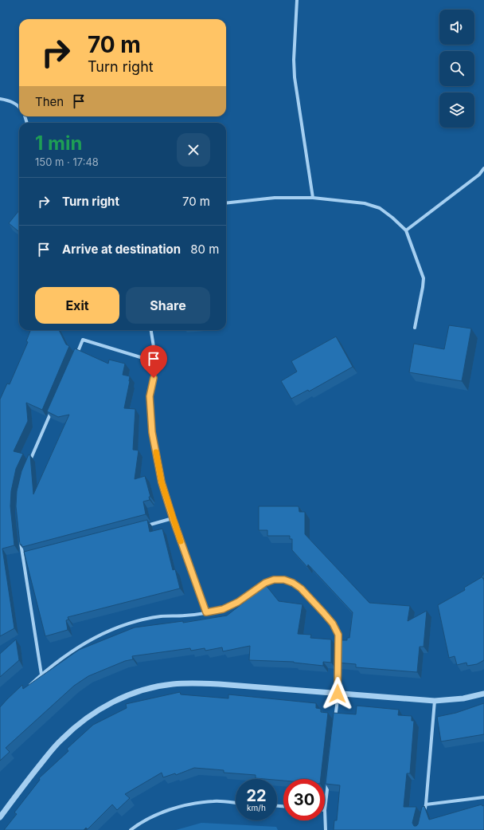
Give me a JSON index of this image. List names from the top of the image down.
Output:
{
  "page": {
    "turn": ["70 m", "Turn right"],
    "then": "Then",
    "heading": ["1 min", "150 m · 17:48"],
    "list": [
      {
        "name": "Turn right",
        "value": "70 m"
      },
      {
        "name": "Arrive at destination",
        "value": "80 m"
      }
    ],
    "buttons": ["Exit", "Share"],
    "speed": "22 km/h",
    "limit": "30"
  }
}
